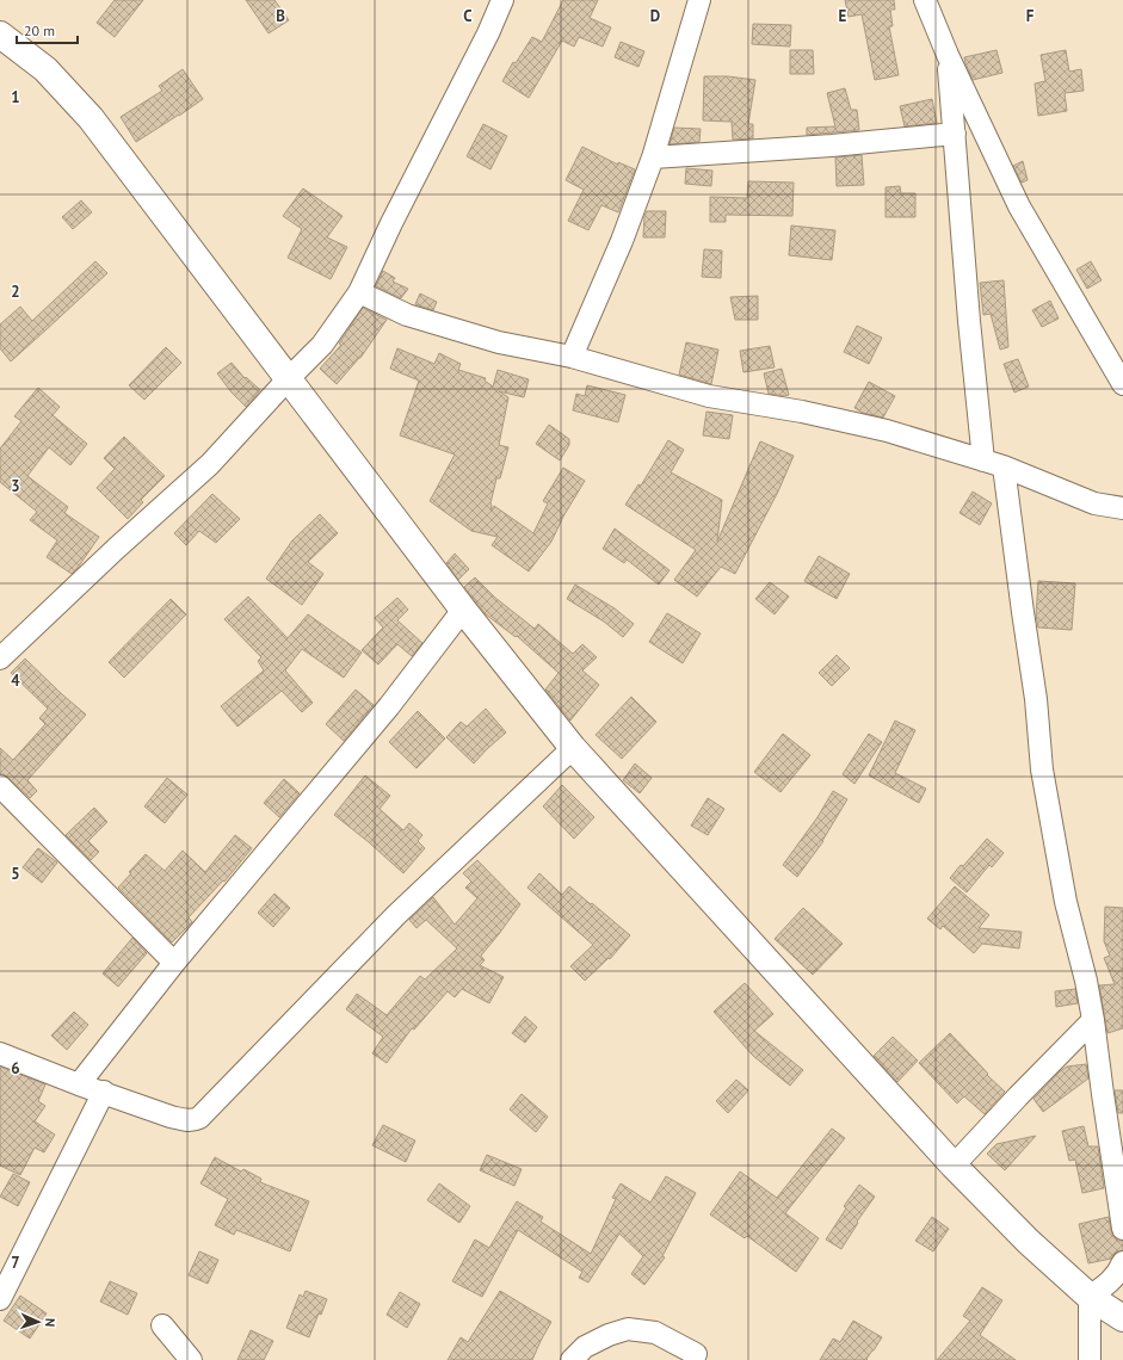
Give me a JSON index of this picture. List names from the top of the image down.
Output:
{
  "scale_bar": "20 m",
  "north": "right",
  "grid": {
    "columns": [
      "B",
      "C",
      "D",
      "E",
      "F"
    ],
    "rows": [
      "1",
      "2",
      "3",
      "4",
      "5",
      "6",
      "7"
    ]
  }
}
